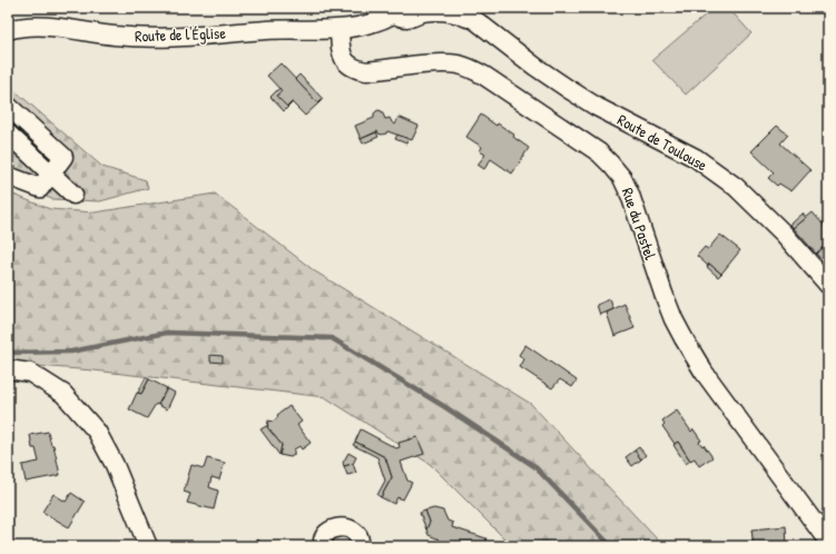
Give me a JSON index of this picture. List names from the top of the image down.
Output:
{
  "streets": {
    "street": ["Route de l'Église", "Route de Toulouse", "Rue du Pastel"]
  },
  "crossings": [
    ["Route de l'Église", "Route de Toulouse"],
    ["Route de l'Église", "Rue du Pastel"]
  ]
}
